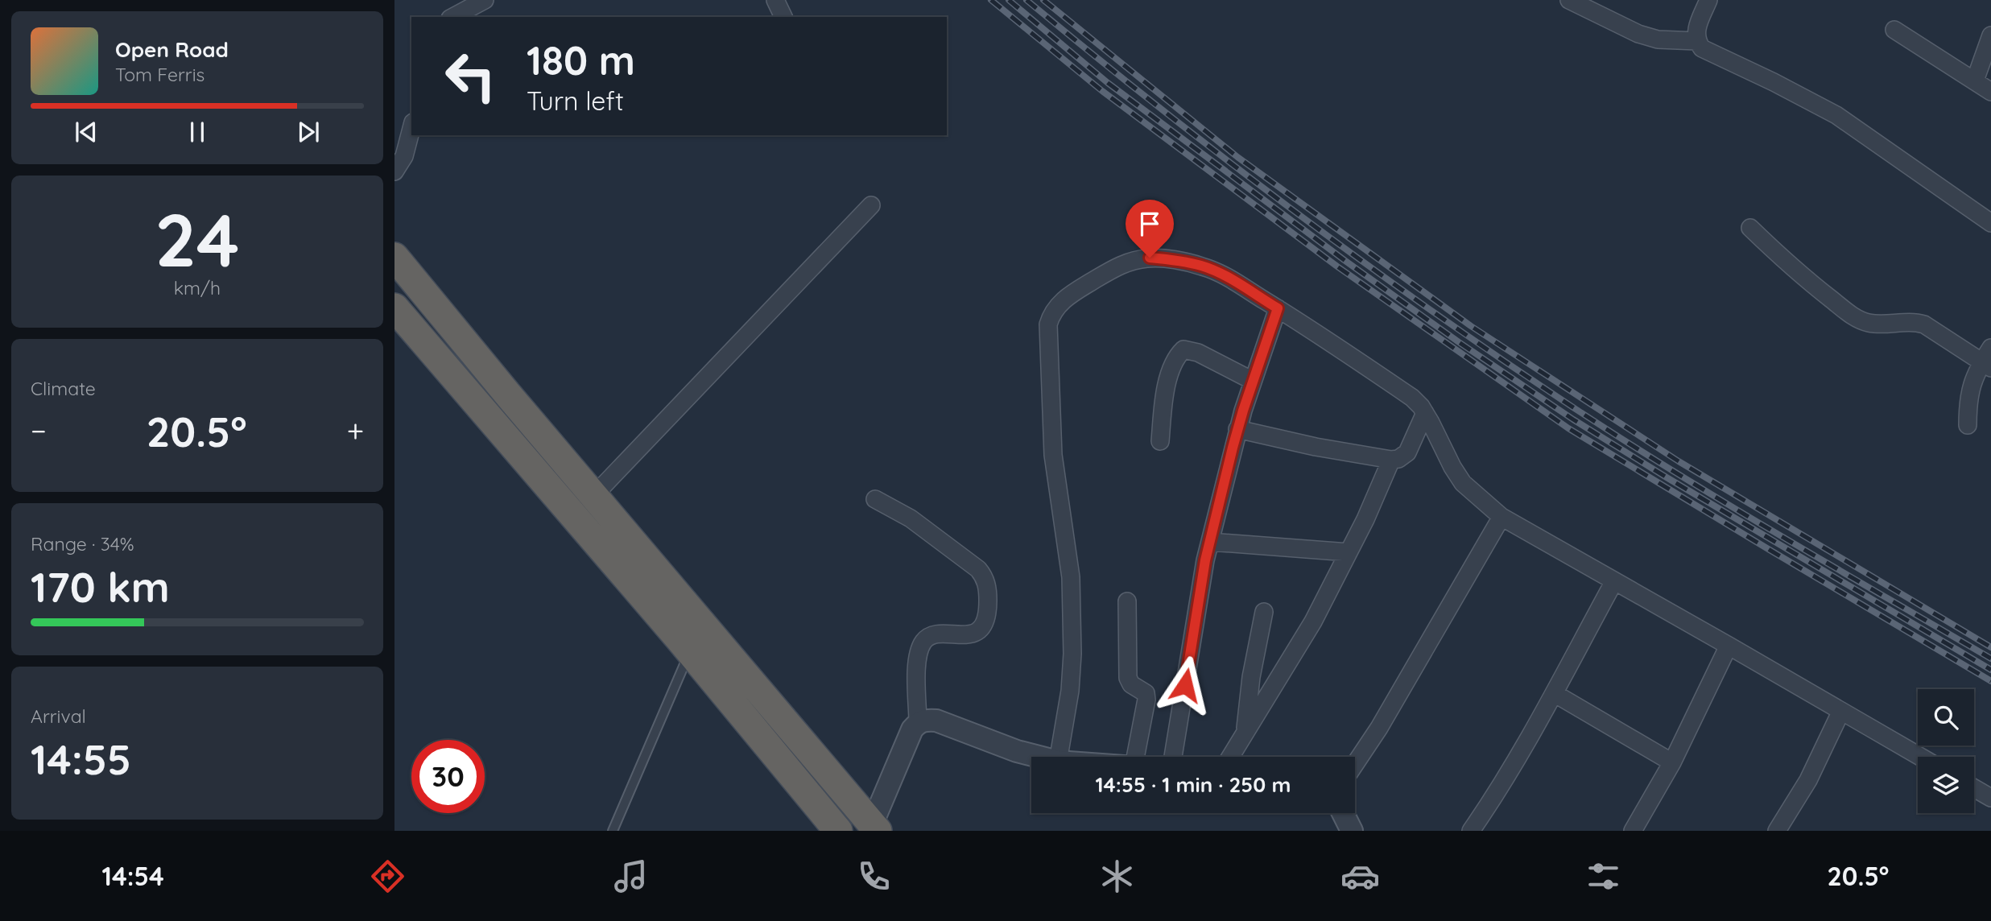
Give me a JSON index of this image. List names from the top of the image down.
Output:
{
  "page": {
    "turn": ["180 m", "Turn left"],
    "song": ["Open Road", "Tom Ferris"],
    "tile": [
      ["24", "km/h"],
      "Climate",
      ["Range · 34%", "170 km"],
      ["Arrival", "14:55"]
    ],
    "heat": ["−", "20.5°", "+"],
    "limit": "30",
    "trip": "14:55 · 1 min · 250 m",
    "tabs": ["14:54", "20.5°"]
  }
}
